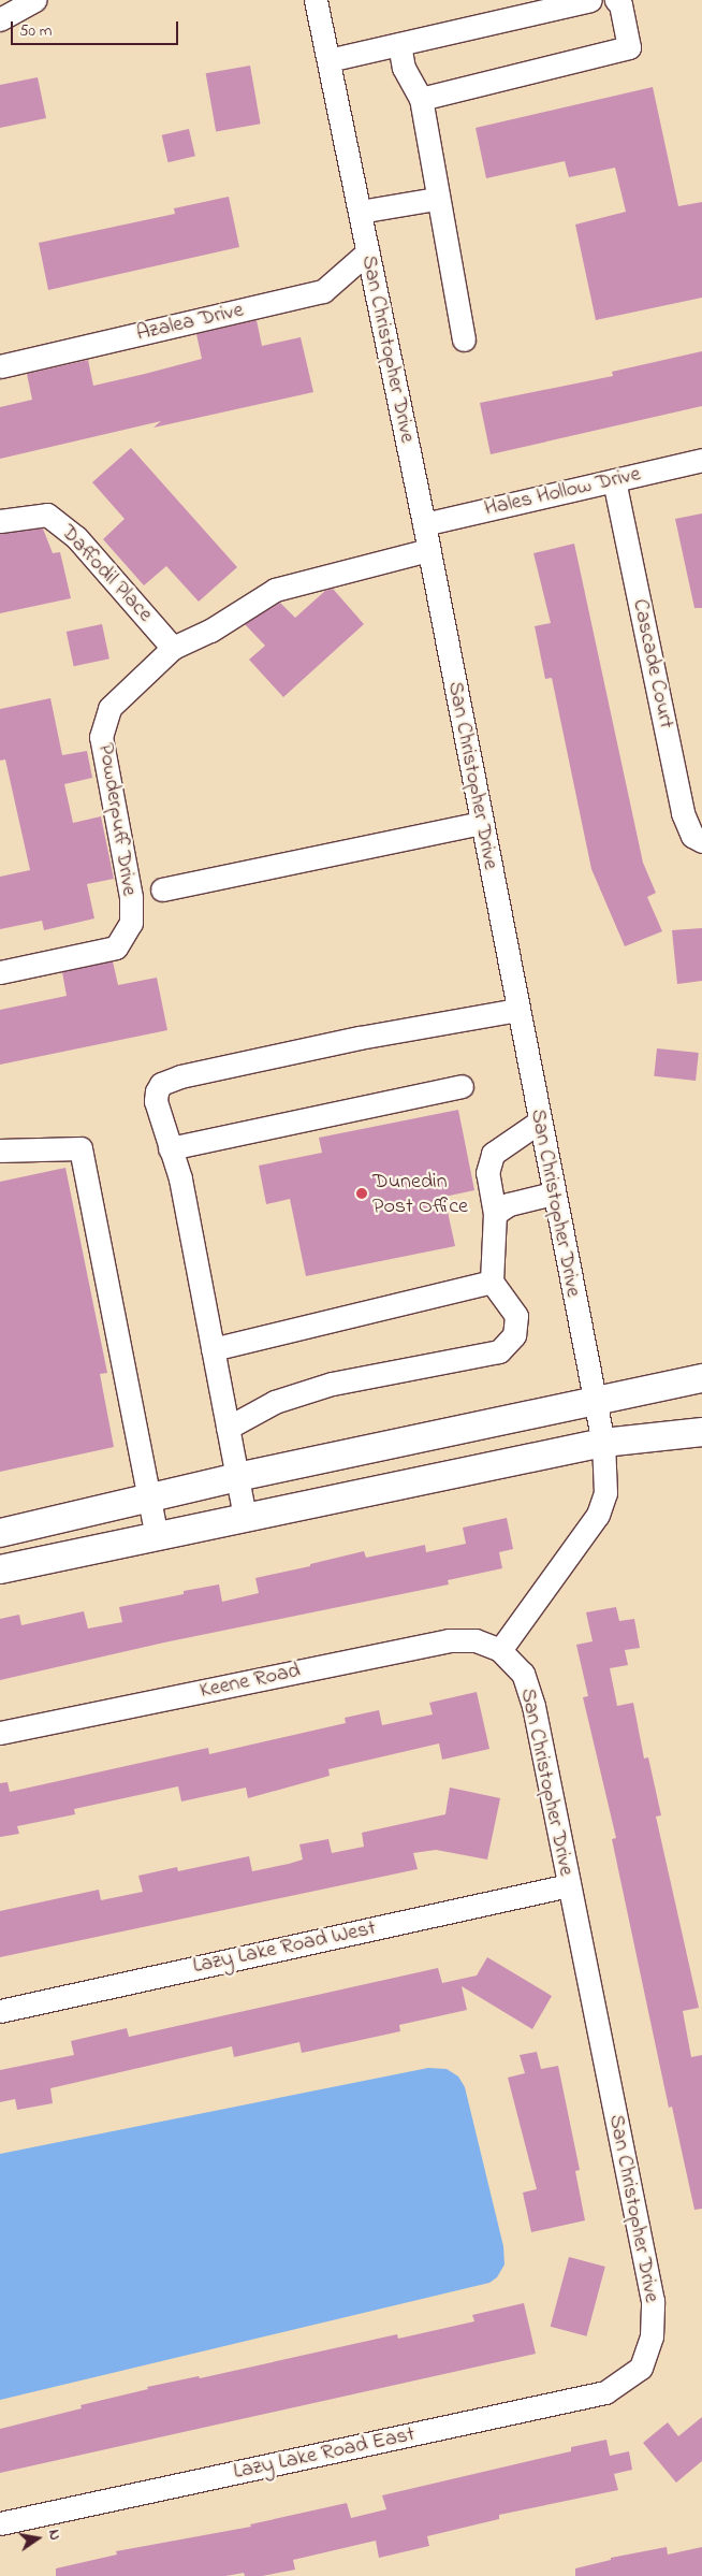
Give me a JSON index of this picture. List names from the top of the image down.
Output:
{
  "streets": {
    "street": [
      "Azalea Drive",
      "San Christopher Drive",
      "Hales Hollow Drive",
      "Daffodil Place",
      "Cascade Court",
      "Powderpuff Drive",
      "Keene Road",
      "Lazy Lake Road West",
      "Lazy Lake Road East"
    ]
  },
  "crossings": [
    ["Azalea Drive", "San Christopher Drive"],
    ["San Christopher Drive", "Hales Hollow Drive"],
    ["San Christopher Drive", "Powderpuff Drive"],
    ["San Christopher Drive", "Keene Road"],
    ["San Christopher Drive", "Lazy Lake Road West"],
    ["San Christopher Drive", "Lazy Lake Road East"],
    ["Hales Hollow Drive", "Cascade Court"],
    ["Daffodil Place", "Powderpuff Drive"]
  ],
  "places": ["Dunedin Post Office"],
  "scale_bar": "50 m",
  "north": "right"
}
